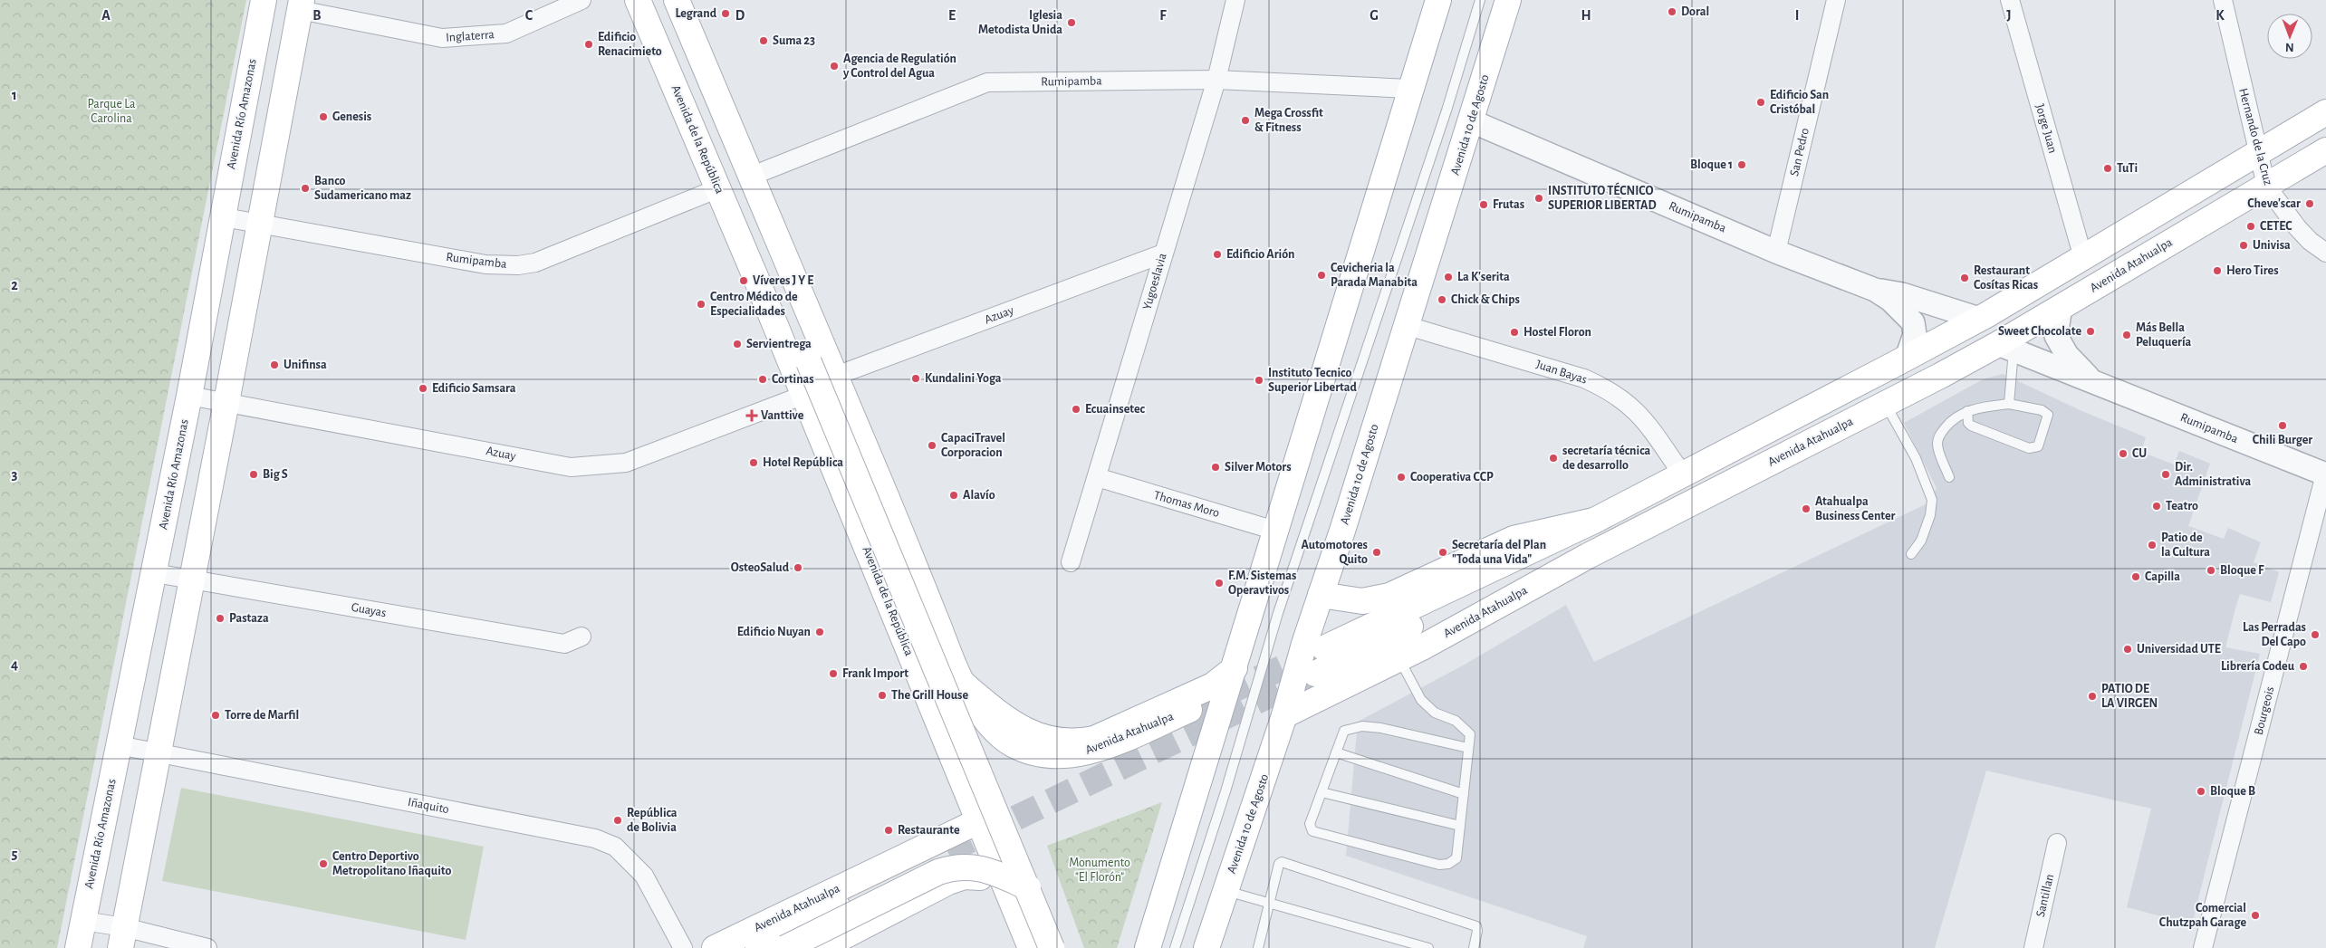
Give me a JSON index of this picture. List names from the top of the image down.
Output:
{
  "streets": {
    "main road": [
      "Avenida Río Amazonas",
      "Avenida 10 de Agosto",
      "Avenida de la República",
      "Avenida Atahualpa"
    ],
    "street": [
      "Inglaterra",
      "Rumipamba",
      "Jorge Juan",
      "Hernando de la Cruz",
      "San Pedro",
      "Yugoeslavia",
      "Azuay",
      "Juan Bayas",
      "Thomas Moro",
      "Guayas",
      "Bourgeois",
      "Iñaquito",
      "Santillan"
    ]
  },
  "crossings": [
    ["Rumipamba", "Avenida Río Amazonas"],
    ["Rumipamba", "Avenida 10 de Agosto"],
    ["Rumipamba", "Avenida de la República"],
    ["Rumipamba", "San Pedro"],
    ["Rumipamba", "Avenida Atahualpa"],
    ["Rumipamba", "Yugoeslavia"],
    ["Rumipamba", "Bourgeois"],
    ["Avenida Río Amazonas", "Azuay"],
    ["Avenida Río Amazonas", "Guayas"],
    ["Avenida Río Amazonas", "Iñaquito"],
    ["Avenida 10 de Agosto", "Avenida Atahualpa"],
    ["Avenida 10 de Agosto", "Juan Bayas"],
    ["Hernando de la Cruz", "Avenida Atahualpa"],
    ["Avenida de la República", "Avenida Atahualpa"],
    ["Avenida de la República", "Azuay"],
    ["Yugoeslavia", "Azuay"],
    ["Yugoeslavia", "Thomas Moro"]
  ],
  "parks": ["Parque La Carolina", "Monumento \"El Florón\""],
  "places": {
    "other": [
      "Doral",
      "Legrand",
      "Iglesia Metodista Unida",
      "Suma 23",
      "Edificio Renacimieto",
      "Agencia de Regulatión y Control del Agua",
      "Edificio San Cristóbal",
      "Genesis",
      "Mega Crossfit & Fitness",
      "Bloque 1",
      "TuTi",
      "Banco Sudamericano maz",
      "INSTITUTO TÉCNICO SUPERIOR LIBERTAD",
      "Cheve'scar",
      "Frutas",
      "CETEC",
      "Univisa",
      "Edificio Arión",
      "Hero Tires",
      "Cevicheria la Parada Manabita",
      "La K'serita",
      "Restaurant Cosítas Ricas",
      "Víveres J Y E",
      "Chick & Chips",
      "Centro Médico de Especialidades",
      "Sweet Chocolate",
      "Hostel Floron",
      "Más Bella Peluquería",
      "Servientrega",
      "Unifinsa",
      "Kundalini Yoga",
      "Cortinas",
      "Instituto Tecnico Superior Libertad",
      "Edificio Samsara",
      "Ecuainsetec",
      "Chili Burger",
      "CapaciTravel Corporacion",
      "CU",
      "secretaría técnica de desarrollo",
      "Hotel República",
      "Silver Motors",
      "Big S",
      "Dir. Administrativa",
      "Cooperativa CCP",
      "Alavío",
      "Teatro",
      "Atahualpa Business Center",
      "Patio de la Cultura",
      "Automotores Quito",
      "Secretaría del Plan \"Toda una Vida\"",
      "OsteoSalud",
      "Bloque F",
      "Capilla",
      "F.M. Sistemas Operavtivos",
      "Pastaza",
      "Edificio Nuyan",
      "Las Perradas Del Capo",
      "Universidad UTE",
      "Librería Codeu",
      "Frank Import",
      "The Grill House",
      "PATIO DE LA VIRGEN",
      "Torre de Marfil",
      "Bloque B",
      "República de Bolivia",
      "Restaurante",
      "Centro Deportivo Metropolitano Iñaquito",
      "Comercial Chutzpah Garage"
    ],
    "health": ["Vanttive"]
  },
  "north": "bottom",
  "grid": {
    "columns": [
      "A",
      "B",
      "C",
      "D",
      "E",
      "F",
      "G",
      "H",
      "I",
      "J",
      "K"
    ],
    "rows": [
      "1",
      "2",
      "3",
      "4",
      "5"
    ]
  }
}
